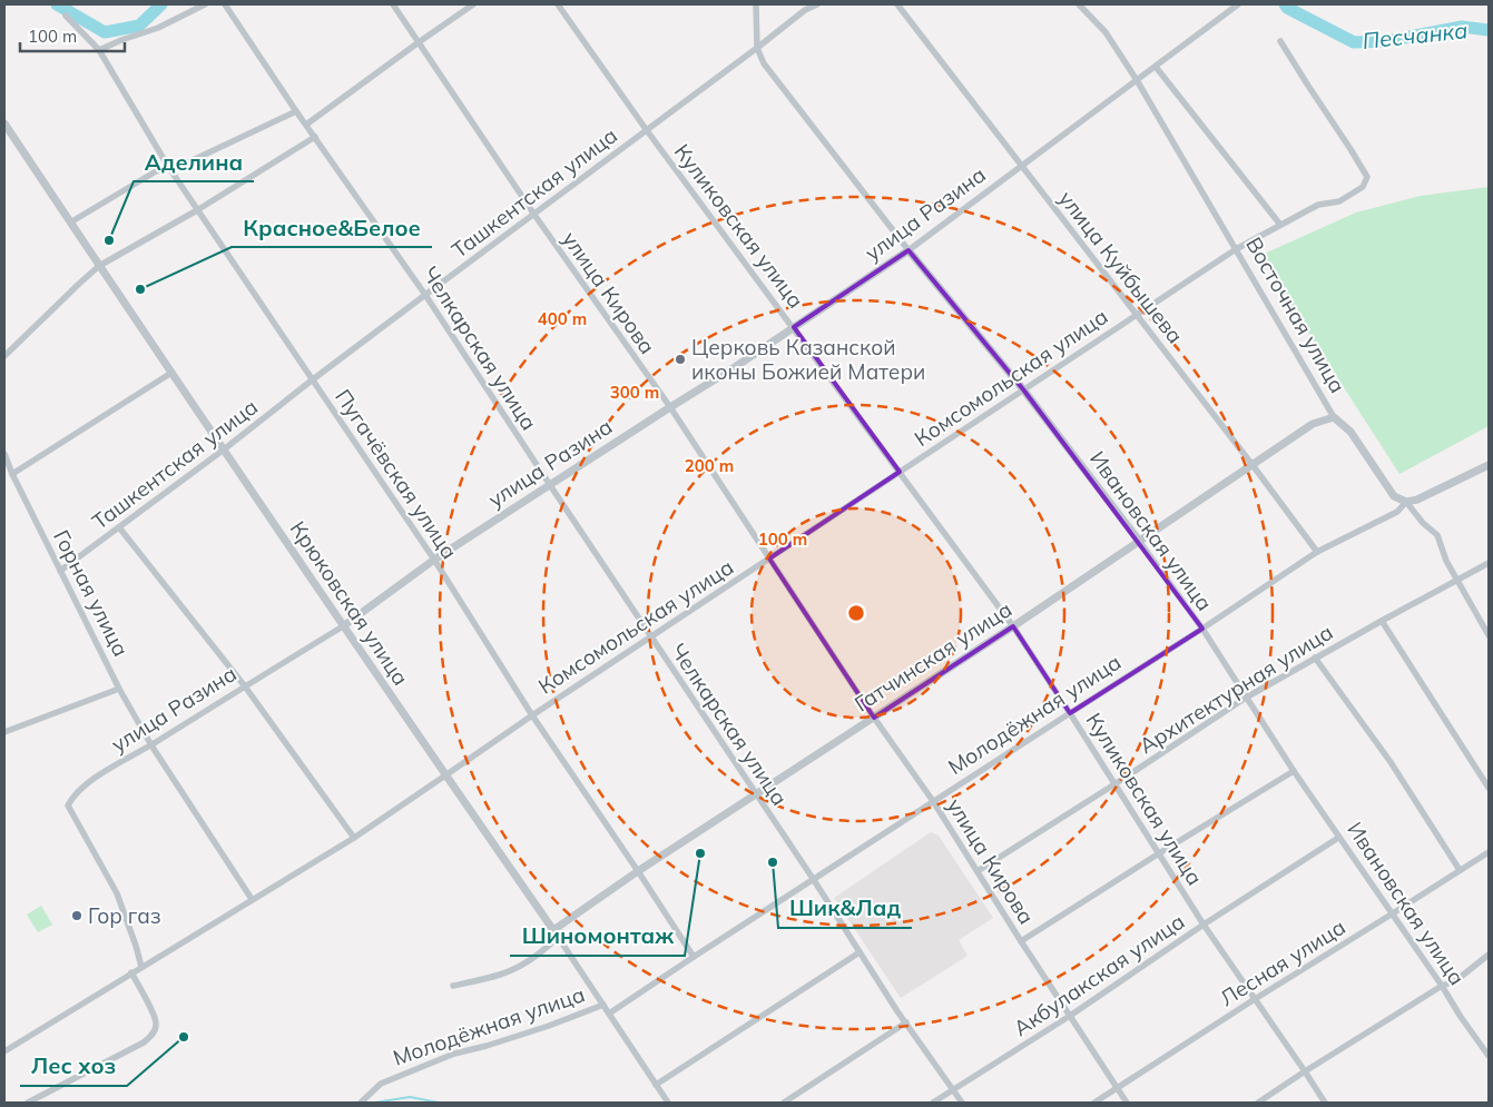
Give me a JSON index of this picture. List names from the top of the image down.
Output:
{
  "streets": {
    "street": [
      "Ташкентская улица",
      "улица Разина",
      "Куликовская улица",
      "улица Куйбышева",
      "улица Кирова",
      "Восточная улица",
      "Челкарская улица",
      "Комсомольская улица",
      "Пугачёвская улица",
      "Ивановская улица",
      "Горная улица",
      "Крюковская улица",
      "Гатчинская улица",
      "Архитектурная улица",
      "Молодёжная улица",
      "Лесная улица",
      "Акбулакская улица"
    ]
  },
  "crossings": [
    ["Ташкентская улица", "Куликовская улица"],
    ["Ташкентская улица", "улица Кирова"],
    ["Ташкентская улица", "Челкарская улица"],
    ["Ташкентская улица", "Пугачёвская улица"],
    ["Ташкентская улица", "Ивановская улица"],
    ["Ташкентская улица", "Горная улица"],
    ["Ташкентская улица", "Крюковская улица"],
    ["улица Разина", "Куликовская улица"],
    ["улица Разина", "улица Куйбышева"],
    ["улица Разина", "улица Кирова"],
    ["улица Разина", "Восточная улица"],
    ["улица Разина", "Челкарская улица"],
    ["улица Разина", "Комсомольская улица"],
    ["улица Разина", "Пугачёвская улица"],
    ["улица Разина", "Ивановская улица"],
    ["улица Разина", "Горная улица"],
    ["улица Разина", "Крюковская улица"],
    ["Куликовская улица", "Комсомольская улица"],
    ["Куликовская улица", "Гатчинская улица"],
    ["Куликовская улица", "Архитектурная улица"],
    ["Куликовская улица", "Молодёжная улица"],
    ["Куликовская улица", "Лесная улица"],
    ["Куликовская улица", "Акбулакская улица"],
    ["улица Куйбышева", "Комсомольская улица"],
    ["улица Куйбышева", "Гатчинская улица"],
    ["улица Куйбышева", "Молодёжная улица"],
    ["улица Кирова", "Комсомольская улица"],
    ["улица Кирова", "Гатчинская улица"],
    ["улица Кирова", "Архитектурная улица"],
    ["улица Кирова", "Молодёжная улица"],
    ["улица Кирова", "Лесная улица"],
    ["улица Кирова", "Акбулакская улица"],
    ["Восточная улица", "Комсомольская улица"],
    ["Восточная улица", "Гатчинская улица"],
    ["Восточная улица", "Архитектурная улица"],
    ["Восточная улица", "Молодёжная улица"],
    ["Челкарская улица", "Комсомольская улица"],
    ["Челкарская улица", "Гатчинская улица"],
    ["Челкарская улица", "Молодёжная улица"],
    ["Челкарская улица", "Акбулакская улица"],
    ["Комсомольская улица", "Пугачёвская улица"],
    ["Комсомольская улица", "Ивановская улица"],
    ["Комсомольская улица", "Горная улица"],
    ["Комсомольская улица", "Крюковская улица"],
    ["Пугачёвская улица", "Гатчинская улица"],
    ["Пугачёвская улица", "Молодёжная улица"],
    ["Ивановская улица", "Гатчинская улица"],
    ["Ивановская улица", "Архитектурная улица"],
    ["Ивановская улица", "Молодёжная улица"],
    ["Ивановская улица", "Лесная улица"],
    ["Ивановская улица", "Акбулакская улица"],
    ["Крюковская улица", "Гатчинская улица"],
    ["Крюковская улица", "Молодёжная улица"]
  ],
  "water": ["Песчанка"],
  "places": [
    "Аделина",
    "Красное&Белое",
    "Церковь Казанской иконы Божией Матери",
    "Шиномонтаж",
    "Шик&Лад",
    "Гор газ",
    "Лес хоз"
  ],
  "scale_bar": "100 m",
  "rings": [
    "400 m",
    "300 m",
    "200 m",
    "100 m"
  ]
}
